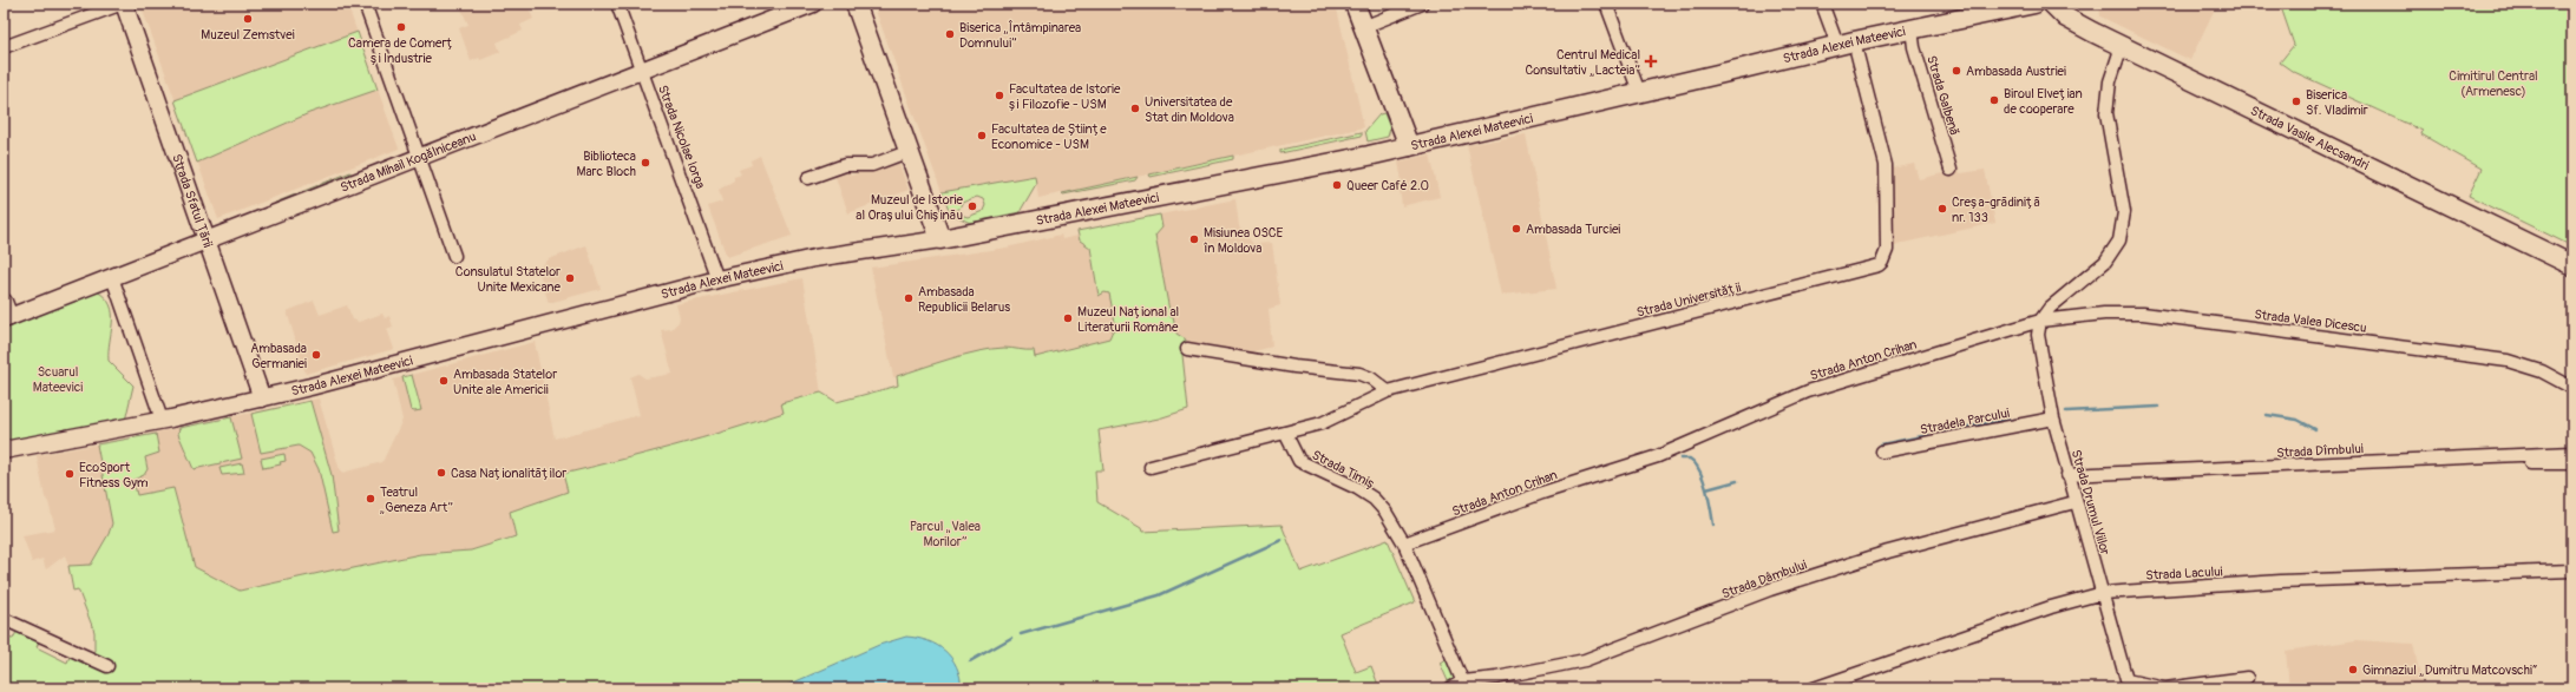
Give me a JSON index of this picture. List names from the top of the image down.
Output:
{
  "streets": {
    "main road": [
      "Strada Alexei Mateevici",
      "Strada Vasile Alecsandri",
      "Strada Mihail Kogălniceanu",
      "Strada Sfatul Țării"
    ],
    "street": [
      "Strada Galbenă",
      "Strada Nicolae Iorga",
      "Strada Universității",
      "Strada Valea Dicescu",
      "Strada Anton Crihan",
      "Stradela Parcului",
      "Strada Dîmbului",
      "Strada Timiș",
      "Strada Drumul Viilor",
      "Strada Lacului",
      "Strada Dâmbului"
    ]
  },
  "crossings": [
    ["Strada Alexei Mateevici", "Strada Galbenă"],
    ["Strada Alexei Mateevici", "Strada Nicolae Iorga"],
    ["Strada Alexei Mateevici", "Strada Sfatul Țării"],
    ["Strada Alexei Mateevici", "Strada Universității"],
    ["Strada Nicolae Iorga", "Strada Mihail Kogălniceanu"],
    ["Strada Mihail Kogălniceanu", "Strada Sfatul Țării"],
    ["Strada Universității", "Strada Timiș"],
    ["Strada Valea Dicescu", "Strada Anton Crihan"],
    ["Strada Valea Dicescu", "Strada Drumul Viilor"],
    ["Strada Anton Crihan", "Strada Timiș"],
    ["Strada Anton Crihan", "Strada Drumul Viilor"],
    ["Stradela Parcului", "Strada Drumul Viilor"],
    ["Strada Dîmbului", "Strada Drumul Viilor"],
    ["Strada Timiș", "Strada Dâmbului"],
    ["Strada Drumul Viilor", "Strada Lacului"],
    ["Strada Drumul Viilor", "Strada Dâmbului"]
  ],
  "parks": ["Cimitirul Central (Armenesc)", "Scuarul Mateevici", "Parcul „Valea Morilor”"],
  "places": {
    "other": [
      "Muzeul Zemstvei",
      "Camera de Comerț și Industrie",
      "Biserica „Întâmpinarea Domnului”",
      "Ambasada Austriei",
      "Facultatea de Istorie și Filozofie - USM",
      "Biroul Elvețian de cooperare",
      "Biserica Sf. Vladimir",
      "Universitatea de Stat din Moldova",
      "Facultatea de Științe Economice - USM",
      "Biblioteca Marc Bloch",
      "Queer Café 2.0",
      "Muzeul de Istorie al Orașului Chișinău",
      "Creșa-grădiniță nr. 133",
      "Ambasada Turciei",
      "Misiunea OSCE în Moldova",
      "Consulatul Statelor Unite Mexicane",
      "Ambasada Republicii Belarus",
      "Muzeul Național al Literaturii Române",
      "Ambasada Germaniei",
      "Ambasada Statelor Unite ale Americii",
      "Casa Naționalităților",
      "EcoSport Fitness Gym",
      "Teatrul „Geneza Art”",
      "Gimnaziul „Dumitru Matcovschi“"
    ],
    "health": ["Centrul Medical Consultativ „Lacteia”"]
  }
}
